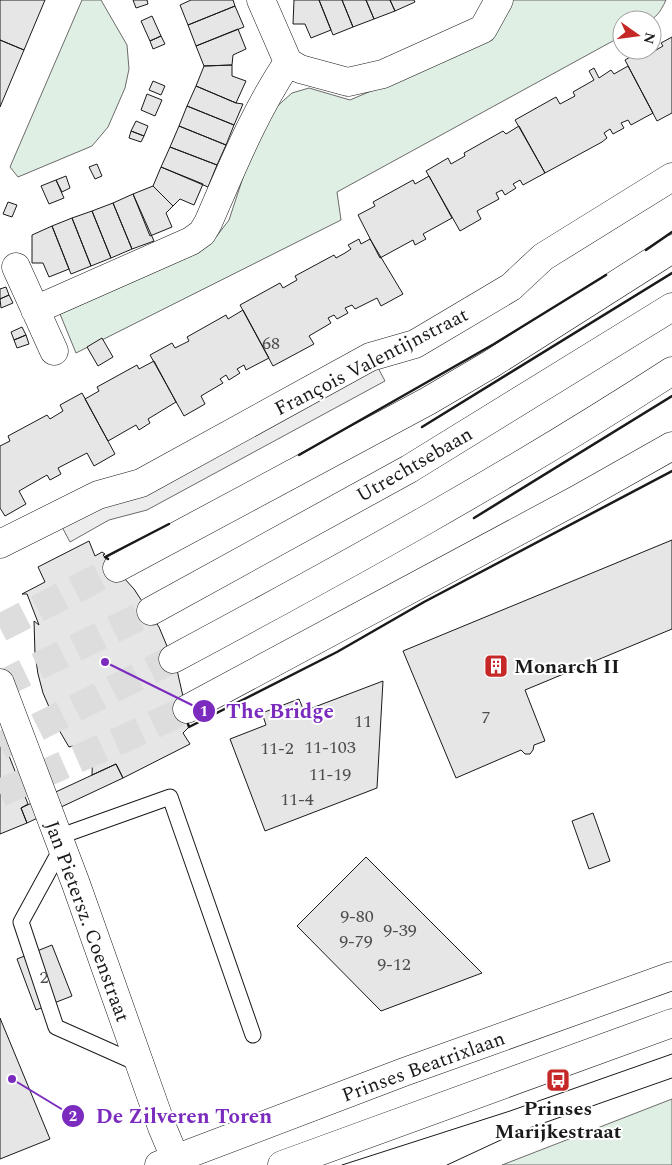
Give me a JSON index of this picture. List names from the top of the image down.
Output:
{
  "streets": {
    "street": [
      "François Valentijnstraat",
      "Utrechtsebaan",
      "Jan Pietersz. Coenstraat",
      "Prinses Beatrixlaan"
    ]
  },
  "crossings": [
    ["Jan Pietersz. Coenstraat", "Prinses Beatrixlaan"]
  ],
  "places": {
    "other": ["The Bridge", "De Zilveren Toren"],
    "building": ["Monarch II"],
    "bus stop": ["Prinses Marijkestraat"]
  },
  "house_numbers": [
    "68",
    "7",
    "11",
    "11-103",
    "11-2",
    "11-19",
    "11-4",
    "9-80",
    "9-39",
    "9-79",
    "9-12",
    "2"
  ],
  "north": "right"
}
